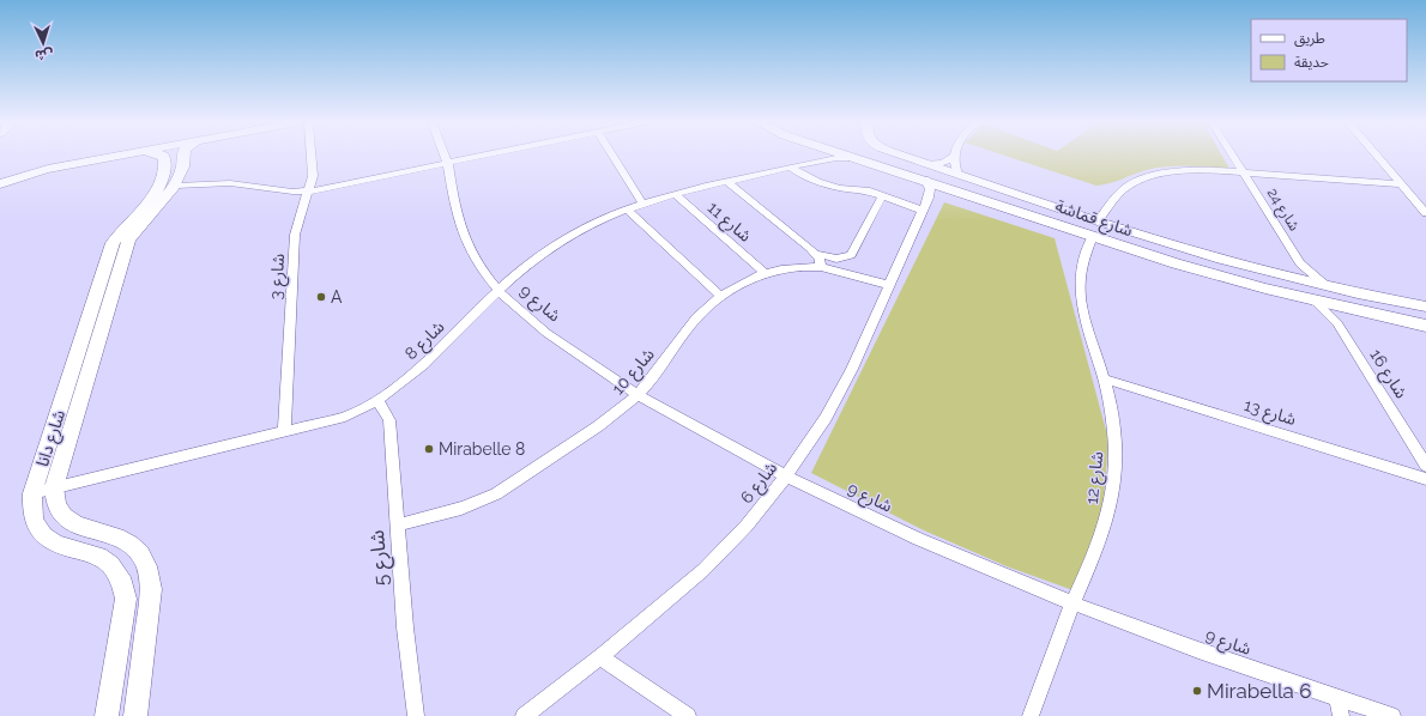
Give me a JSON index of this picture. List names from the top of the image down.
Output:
{
  "streets": {
    "street": [
      "شارع 24",
      "شارع قماشة",
      "شارع 11",
      "شارع 3",
      "شارع 9",
      "شارع 8",
      "شارع 10",
      "شارع 16",
      "شارع 13",
      "شارع دانا",
      "شارع 12",
      "شارع 6",
      "شارع 5"
    ]
  },
  "crossings": [
    ["شارع 24", "شارع قماشة"],
    ["شارع قماشة", "شارع 8"],
    ["شارع قماشة", "شارع 16"],
    ["شارع قماشة", "شارع 12"],
    ["شارع 11", "شارع 8"],
    ["شارع 11", "شارع 10"],
    ["شارع 3", "شارع 8"],
    ["شارع 9", "شارع 8"],
    ["شارع 9", "شارع 10"],
    ["شارع 9", "شارع 12"],
    ["شارع 9", "شارع 6"],
    ["شارع 8", "شارع دانا"],
    ["شارع 8", "شارع 5"],
    ["شارع 10", "شارع 6"],
    ["شارع 10", "شارع 5"],
    ["شارع 13", "شارع 12"]
  ],
  "places": ["A", "Mirabelle 8", "Mirabella 6"],
  "legend": ["طريق", "حديقة"],
  "north": "bottom"
}
